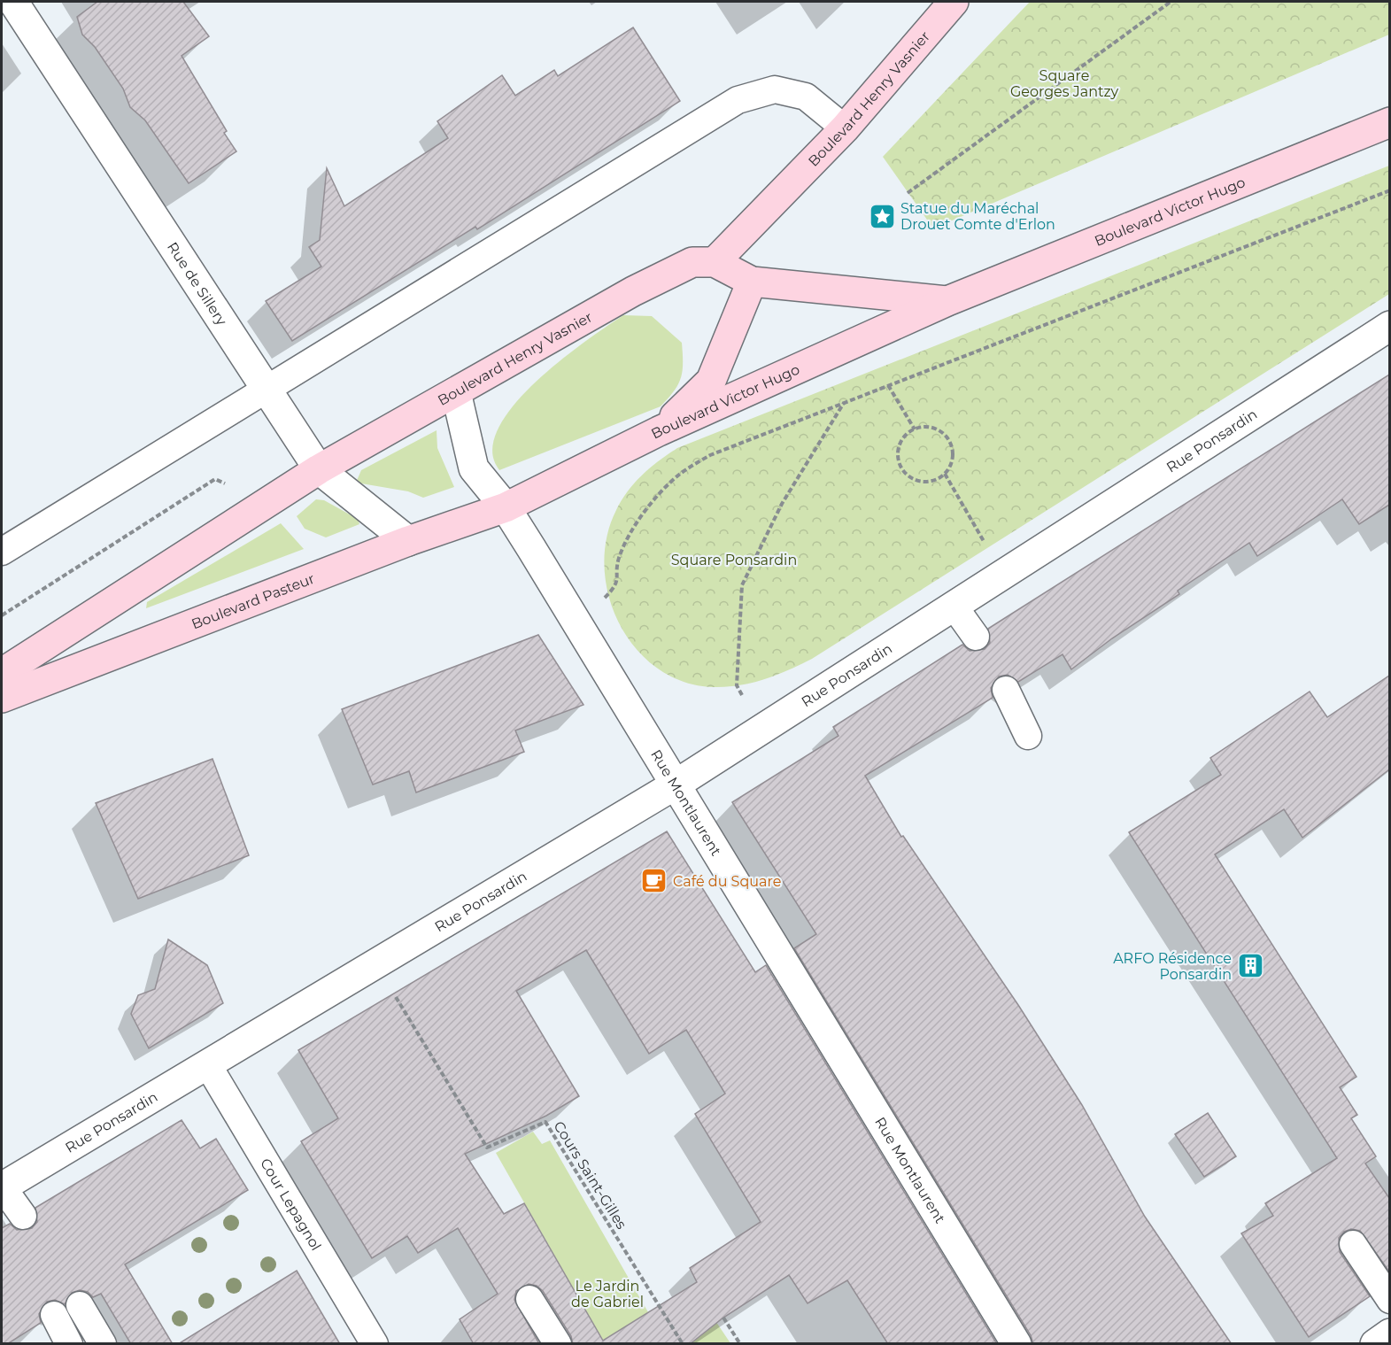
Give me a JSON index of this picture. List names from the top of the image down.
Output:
{
  "streets": {
    "main road": ["Boulevard Henry Vasnier", "Boulevard Victor Hugo", "Boulevard Pasteur"],
    "street": ["Rue de Sillery", "Rue Ponsardin", "Rue Montlaurent"],
    "lane": ["Cour Lepagnol"],
    "path": ["Cours Saint-Gilles"]
  },
  "crossings": [
    ["Boulevard Henry Vasnier", "Rue de Sillery"],
    ["Boulevard Henry Vasnier", "Rue Montlaurent"],
    ["Boulevard Victor Hugo", "Boulevard Pasteur"],
    ["Boulevard Victor Hugo", "Rue Montlaurent"],
    ["Rue de Sillery", "Boulevard Pasteur"],
    ["Rue Ponsardin", "Rue Montlaurent"],
    ["Rue Ponsardin", "Cour Lepagnol"],
    ["Boulevard Pasteur", "Rue Montlaurent"]
  ],
  "parks": ["Square Georges Jantzy", "Square Ponsardin", "Le Jardin de Gabriel"],
  "places": {
    "place": ["Statue du Maréchal Drouet Comte d'Erlon"],
    "cafe": ["Café du Square"],
    "building": ["ARFO Résidence Ponsardin"]
  }
}
